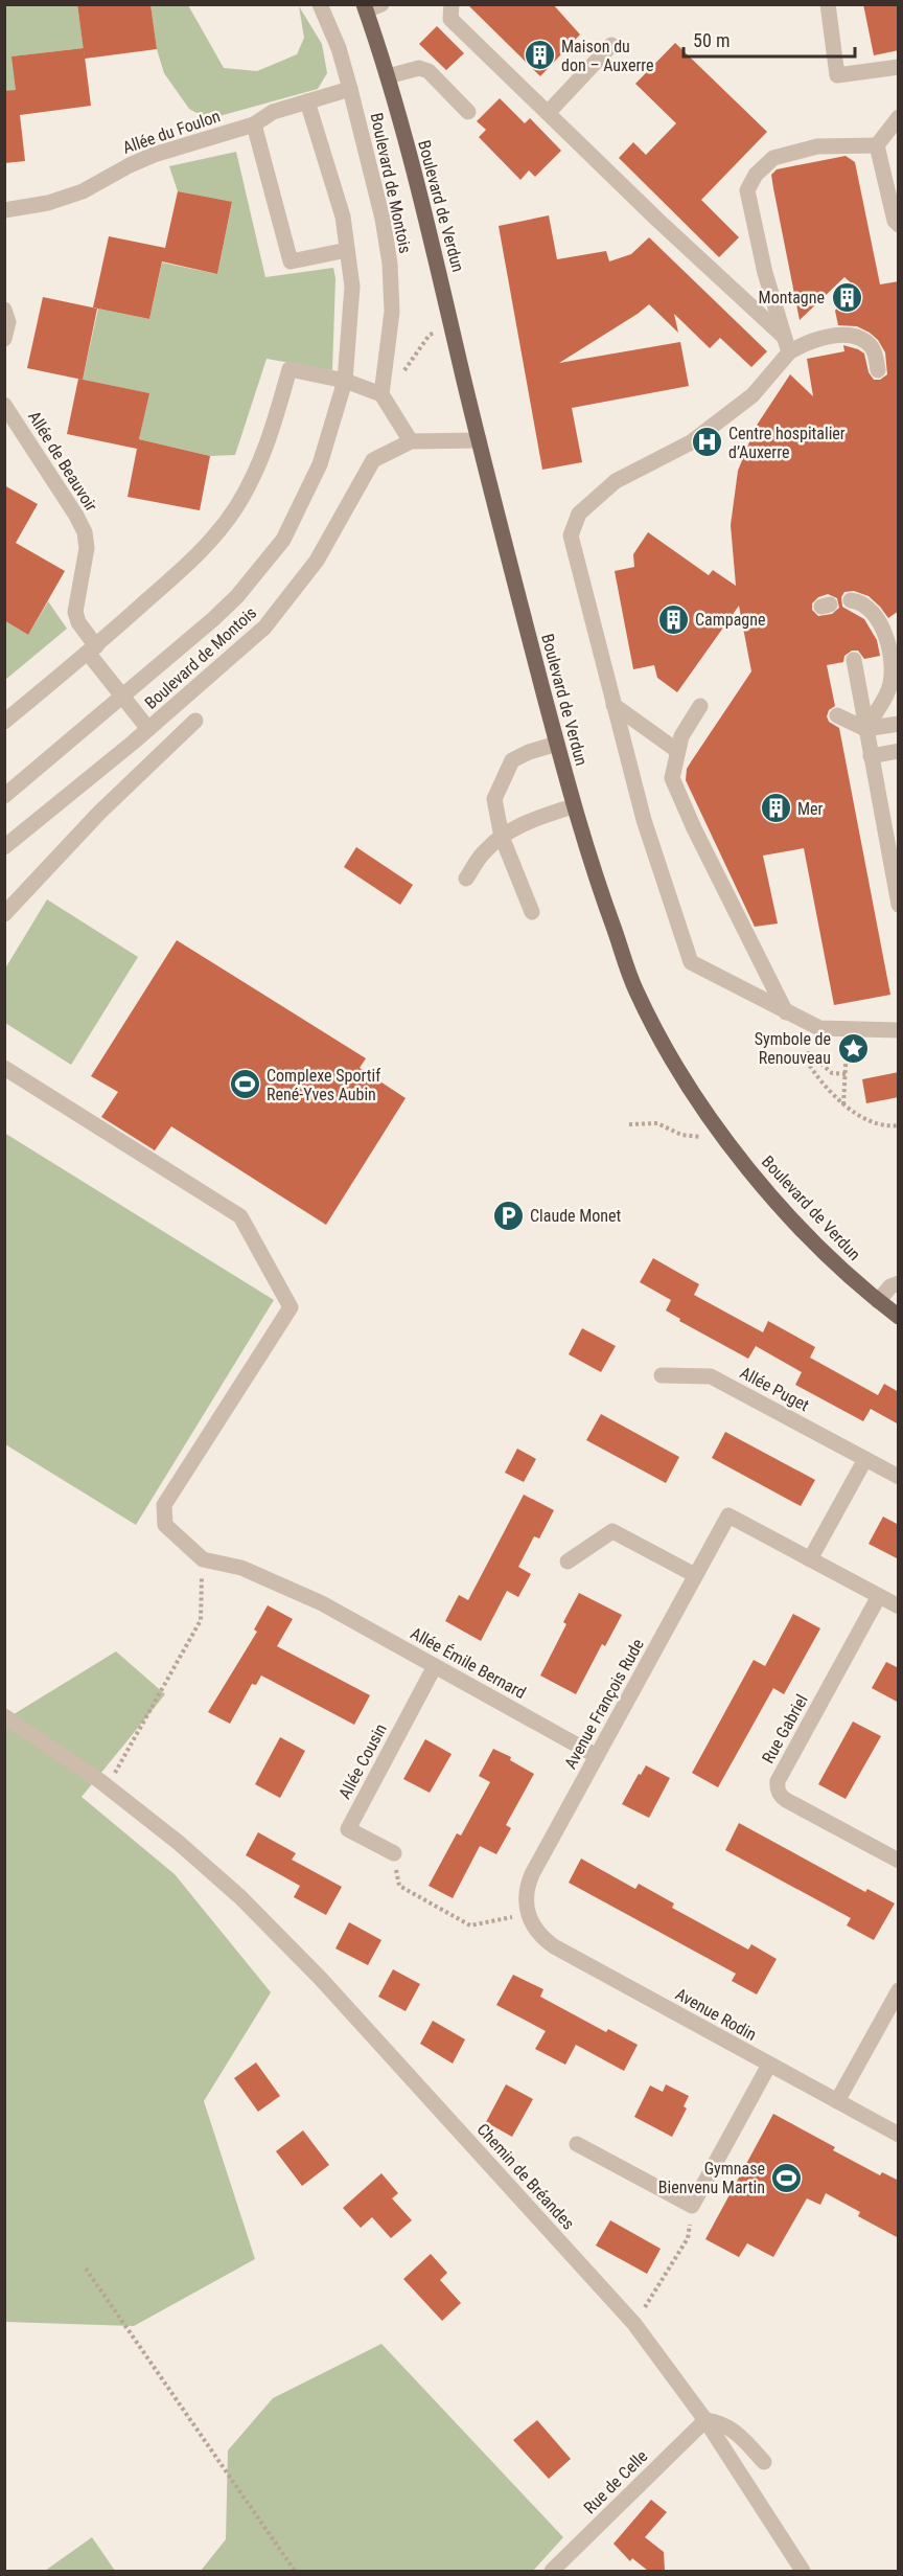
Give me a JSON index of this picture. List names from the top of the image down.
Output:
{
  "streets": {
    "main road": ["Boulevard de Verdun"],
    "street": [
      "Allée du Foulon",
      "Boulevard de Montois",
      "Allée de Beauvoir",
      "Allée Puget",
      "Allée Émile Bernard",
      "Avenue François Rude",
      "Rue Gabriel",
      "Allée Cousin",
      "Avenue Rodin",
      "Chemin de Bréandes",
      "Rue de Celle"
    ]
  },
  "crossings": [
    ["Allée du Foulon", "Boulevard de Montois"],
    ["Boulevard de Montois", "Boulevard de Verdun"],
    ["Boulevard de Montois", "Allée de Beauvoir"],
    ["Allée Émile Bernard", "Avenue François Rude"],
    ["Allée Émile Bernard", "Allée Cousin"],
    ["Avenue François Rude", "Avenue Rodin"],
    ["Chemin de Bréandes", "Rue de Celle"]
  ],
  "places": {
    "building": [
      "Maison du don – Auxerre",
      "Montagne",
      "Campagne",
      "Mer"
    ],
    "hospital": ["Centre hospitalier d’Auxerre"],
    "place": ["Symbole de Renouveau"],
    "sports": ["Complexe Sportif René-Yves Aubin", "Gymnase Bienvenu Martin"],
    "parking": ["Claude Monet"]
  },
  "scale_bar": "50 m"
}
